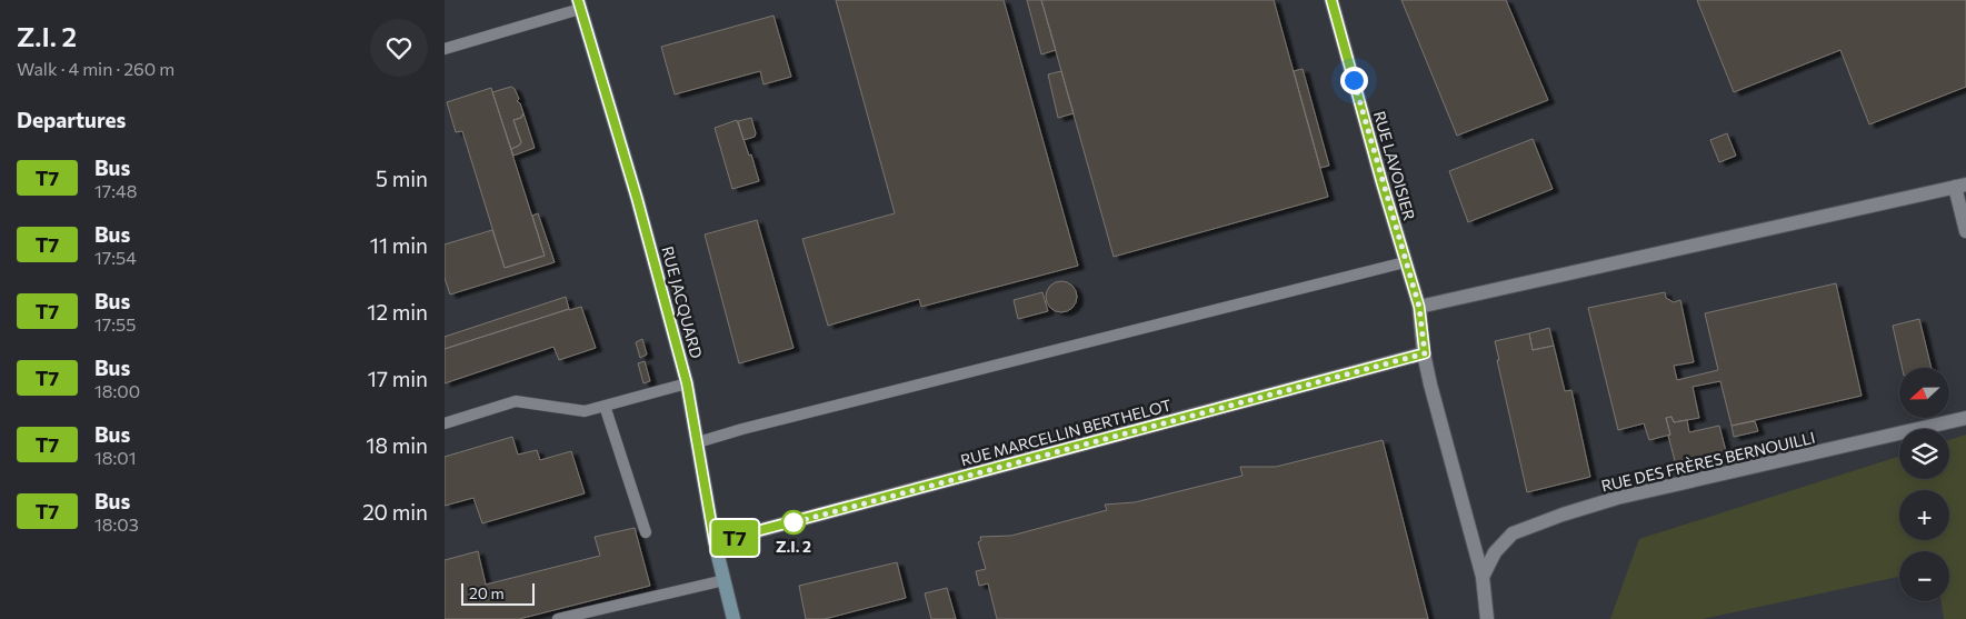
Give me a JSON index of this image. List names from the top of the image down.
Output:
{
  "streets": {
    "street": [
      "RUE LAVOISIER",
      "RUE JACQUARD",
      "RUE MARCELLIN BERTHELOT",
      "RUE DES FRÈRES BERNOUILLI"
    ]
  },
  "crossings": [
    ["RUE JACQUARD", "RUE MARCELLIN BERTHELOT"]
  ],
  "places": ["Z.I. 2"],
  "lines": ["bus line T7"],
  "scale_bar": "20 m",
  "north": "left",
  "page": {
    "heading": [
      ["Z.I. 2", "Walk · 4 min · 260 m"],
      "Departures"
    ],
    "on_map": "T7",
    "list": [
      {
        "mark": "T7",
        "name": "Bus",
        "note": "17:48",
        "value": "5 min"
      },
      {
        "mark": "T7",
        "name": "Bus",
        "note": "17:54",
        "value": "11 min"
      },
      {
        "mark": "T7",
        "name": "Bus",
        "note": "17:55",
        "value": "12 min"
      },
      {
        "mark": "T7",
        "name": "Bus",
        "note": "18:00",
        "value": "17 min"
      },
      {
        "mark": "T7",
        "name": "Bus",
        "note": "18:01",
        "value": "18 min"
      },
      {
        "mark": "T7",
        "name": "Bus",
        "note": "18:03",
        "value": "20 min"
      }
    ],
    "map_buttons": ["+", "−"],
    "scale": "20 m"
  }
}
